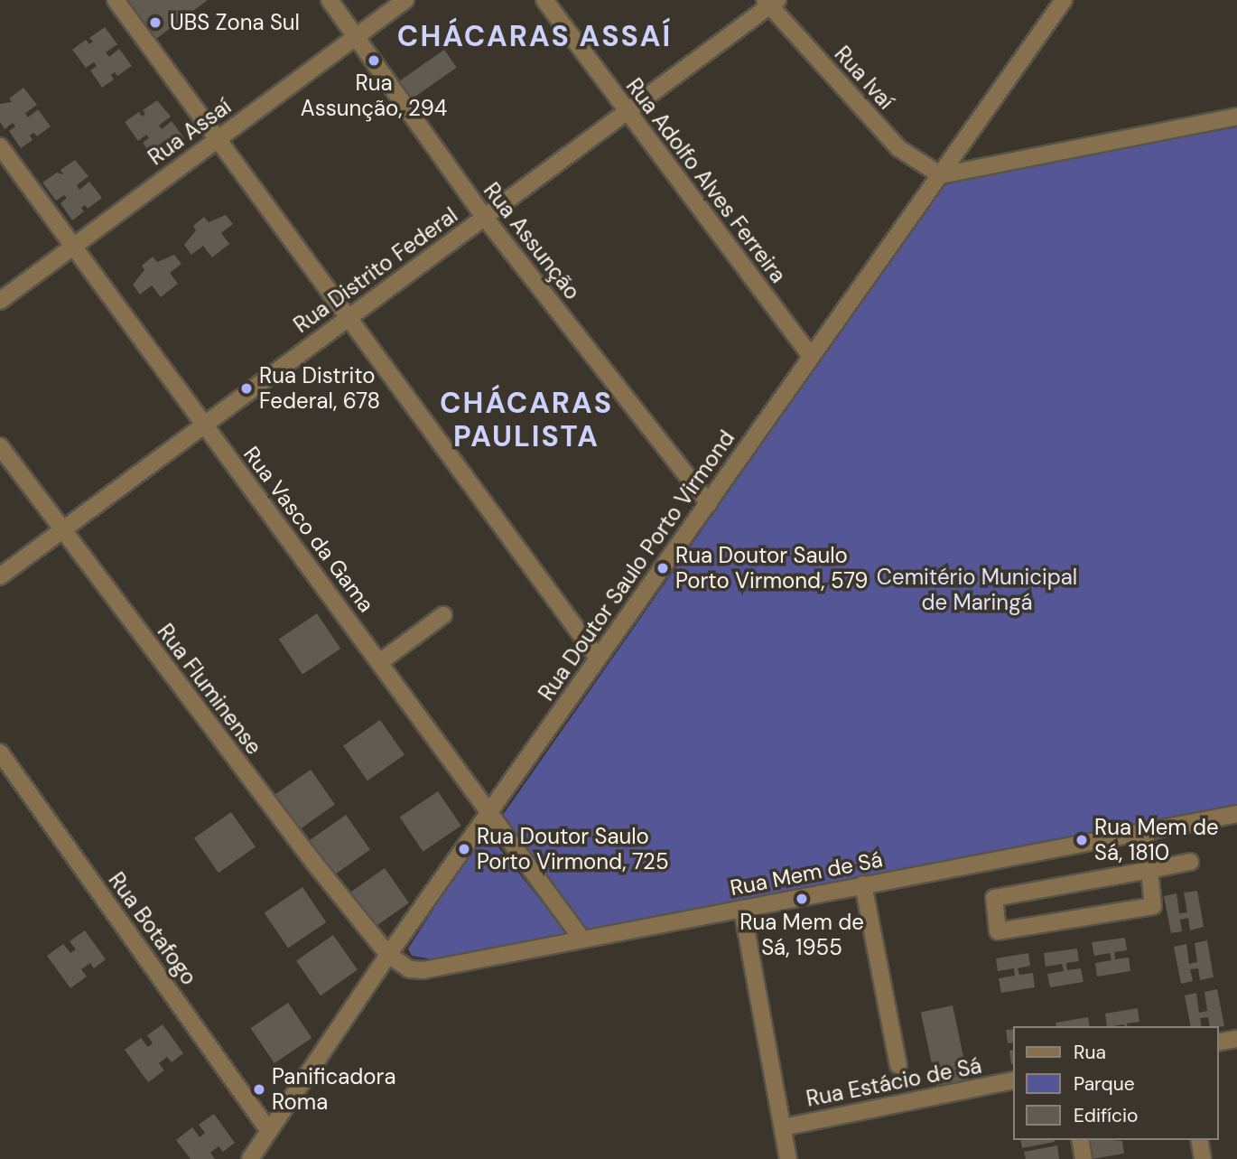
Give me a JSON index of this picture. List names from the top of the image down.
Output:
{
  "streets": {
    "street": [
      "Rua Ivaí",
      "Rua Assaí",
      "Rua Adolfo Alves Ferreira",
      "Rua Assunção",
      "Rua Distrito Federal",
      "Rua Vasco da Gama",
      "Rua Doutor Saulo Porto Virmond",
      "Rua Fluminense",
      "Rua Mem de Sá",
      "Rua Botafogo",
      "Rua Estácio de Sá"
    ]
  },
  "crossings": [
    ["Rua Ivaí", "Rua Distrito Federal"],
    ["Rua Ivaí", "Rua Doutor Saulo Porto Virmond"],
    ["Rua Assaí", "Rua Assunção"],
    ["Rua Assaí", "Rua Vasco da Gama"],
    ["Rua Adolfo Alves Ferreira", "Rua Distrito Federal"],
    ["Rua Adolfo Alves Ferreira", "Rua Doutor Saulo Porto Virmond"],
    ["Rua Assunção", "Rua Distrito Federal"],
    ["Rua Assunção", "Rua Doutor Saulo Porto Virmond"],
    ["Rua Distrito Federal", "Rua Vasco da Gama"],
    ["Rua Distrito Federal", "Rua Fluminense"],
    ["Rua Vasco da Gama", "Rua Doutor Saulo Porto Virmond"],
    ["Rua Vasco da Gama", "Rua Mem de Sá"],
    ["Rua Doutor Saulo Porto Virmond", "Rua Fluminense"],
    ["Rua Doutor Saulo Porto Virmond", "Rua Mem de Sá"],
    ["Rua Doutor Saulo Porto Virmond", "Rua Botafogo"],
    ["Rua Fluminense", "Rua Mem de Sá"]
  ],
  "districts": ["CHÁCARAS ASSAÍ", "CHÁCARAS PAULISTA"],
  "parks": ["Cemitério Municipal de Maringá"],
  "places": [
    "UBS Zona Sul",
    "Rua Assunção, 294",
    "Rua Distrito Federal, 678",
    "Rua Doutor Saulo Porto Virmond, 579",
    "Rua Mem de Sá, 1810",
    "Rua Doutor Saulo Porto Virmond, 725",
    "Rua Mem de Sá, 1955",
    "Panificadora Roma"
  ],
  "legend": ["Rua", "Parque", "Edifício"]
}
